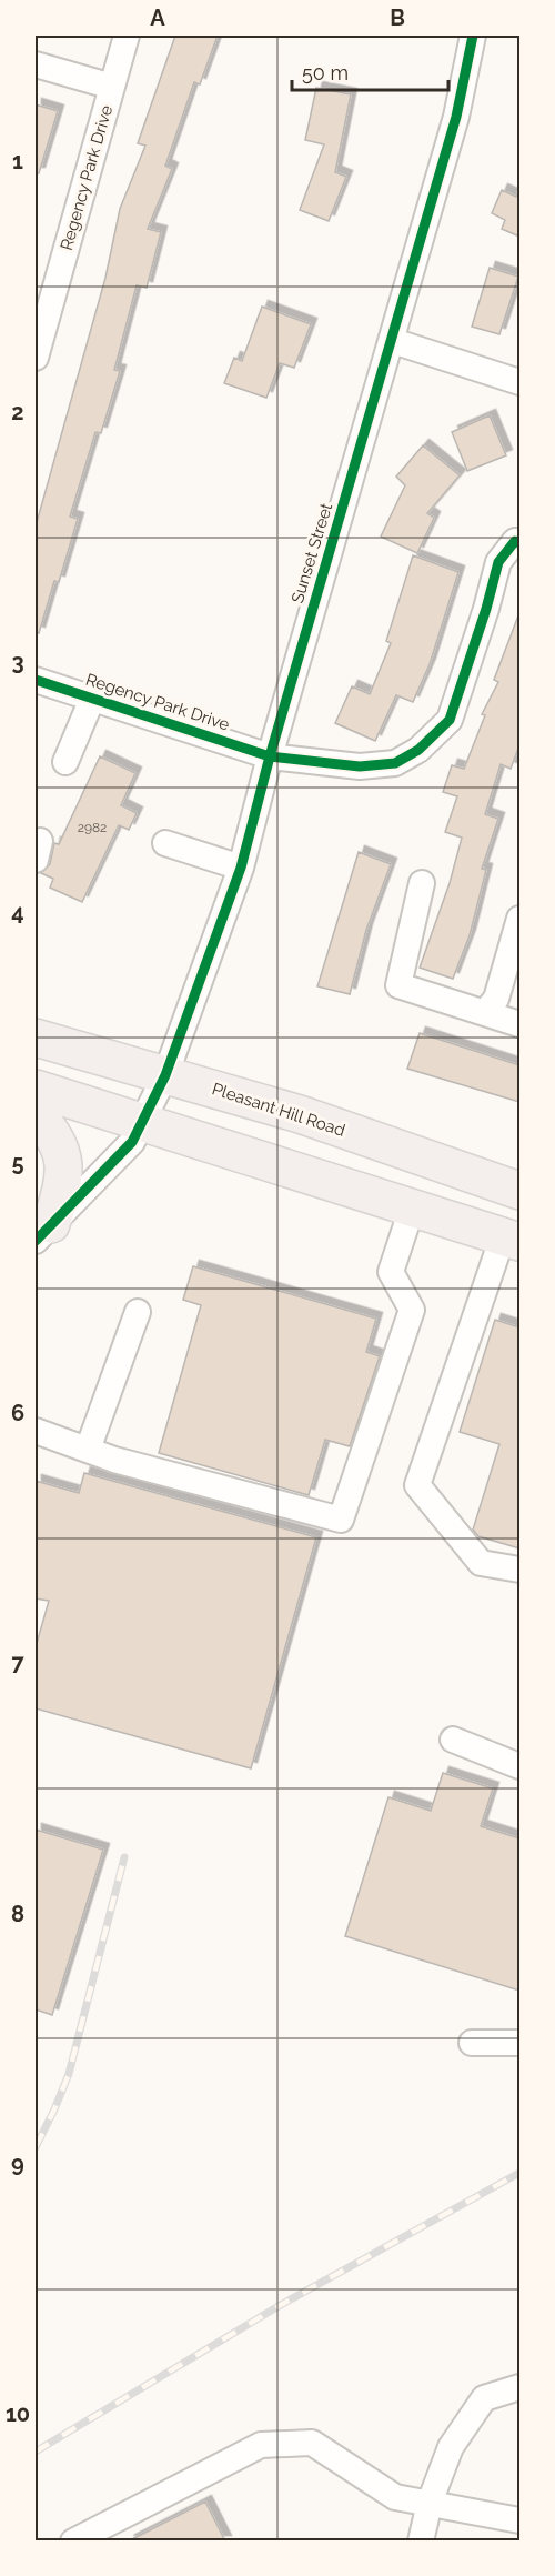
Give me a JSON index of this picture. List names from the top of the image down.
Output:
{
  "streets": {
    "highway": ["Pleasant Hill Road"],
    "street": ["Regency Park Drive", "Sunset Street"]
  },
  "crossings": [
    ["Regency Park Drive", "Sunset Street"],
    ["Sunset Street", "Pleasant Hill Road"]
  ],
  "house_numbers": ["2982"],
  "scale_bar": "50 m",
  "grid": {
    "columns": ["A", "B"],
    "rows": [
      "1",
      "2",
      "3",
      "4",
      "5",
      "6",
      "7",
      "8",
      "9",
      "10"
    ]
  }
}
